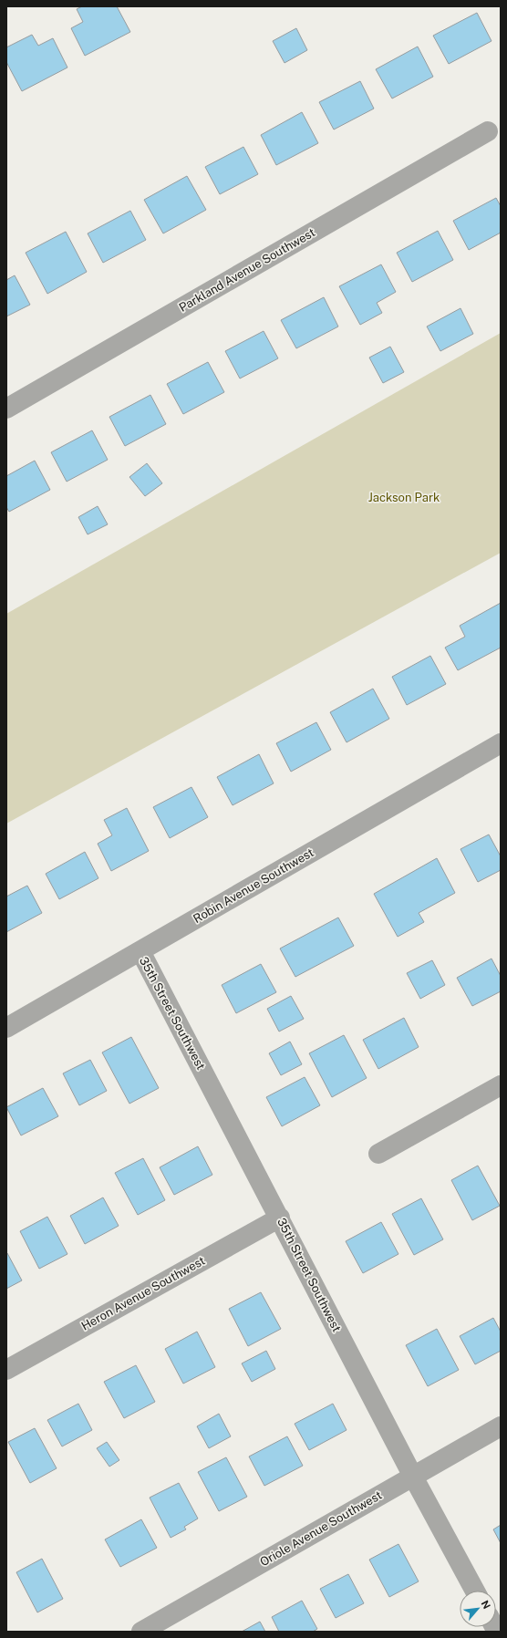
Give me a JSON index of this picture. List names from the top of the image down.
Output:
{
  "streets": {
    "street": [
      "Parkland Avenue Southwest",
      "Robin Avenue Southwest",
      "35th Street Southwest",
      "Heron Avenue Southwest",
      "Oriole Avenue Southwest"
    ]
  },
  "crossings": [
    ["Robin Avenue Southwest", "35th Street Southwest"],
    ["35th Street Southwest", "Heron Avenue Southwest"],
    ["35th Street Southwest", "Oriole Avenue Southwest"]
  ],
  "parks": ["Jackson Park"],
  "north": "top right"
}
